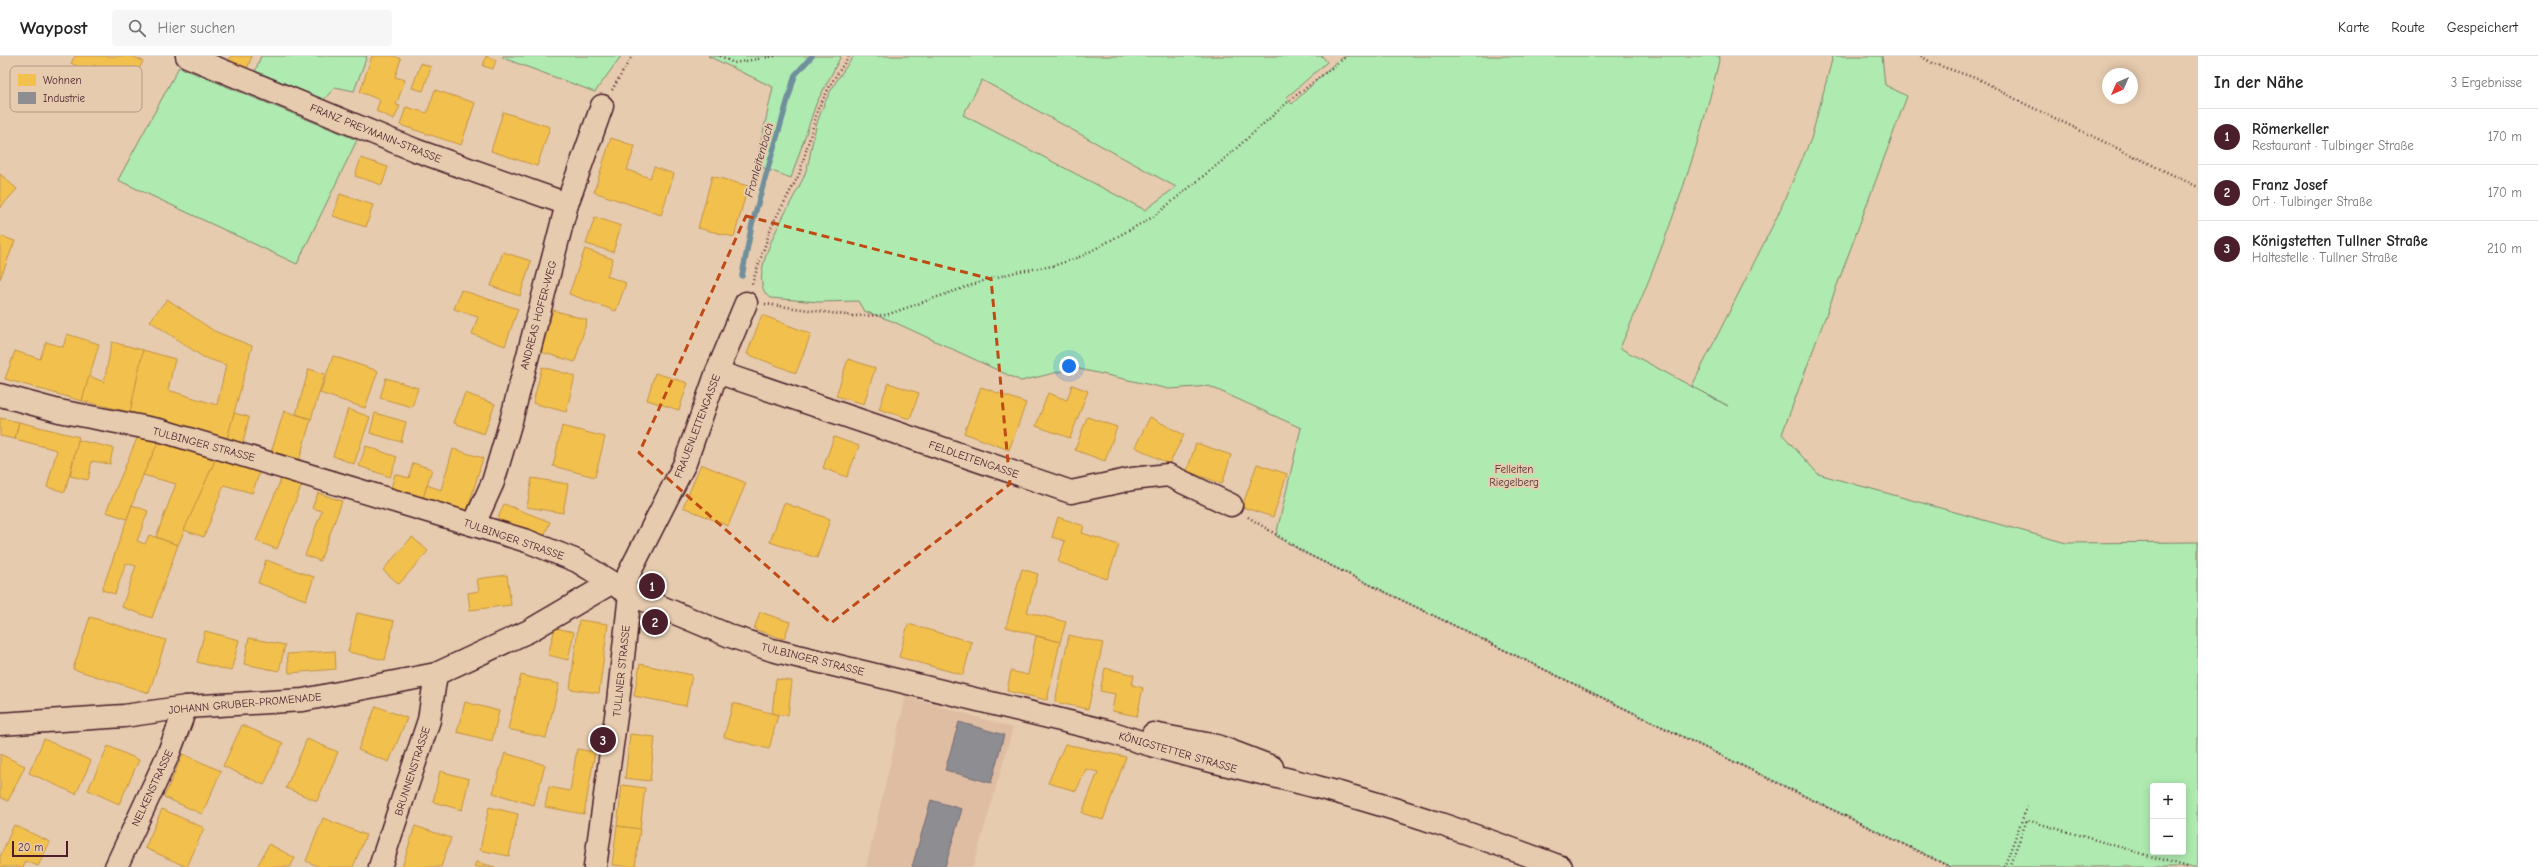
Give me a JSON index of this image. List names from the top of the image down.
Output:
{
  "streets": {
    "street": [
      "FRANZ PREYMANN-STRASSE",
      "ANDREAS HOFER-WEG",
      "FRAUENLEITENGASSE",
      "TULBINGER STRASSE",
      "FELDLEITENGASSE",
      "TULLNER STRASSE",
      "JOHANN GRUBER-PROMENADE",
      "KÖNIGSTETTER STRASSE",
      "BRUNNENSTRASSE",
      "NELKENSTRASSE"
    ]
  },
  "crossings": [
    ["FRANZ PREYMANN-STRASSE", "ANDREAS HOFER-WEG"],
    ["ANDREAS HOFER-WEG", "TULBINGER STRASSE"],
    ["FRAUENLEITENGASSE", "TULBINGER STRASSE"],
    ["FRAUENLEITENGASSE", "FELDLEITENGASSE"],
    ["FRAUENLEITENGASSE", "TULLNER STRASSE"],
    ["FRAUENLEITENGASSE", "JOHANN GRUBER-PROMENADE"],
    ["TULBINGER STRASSE", "TULLNER STRASSE"],
    ["TULBINGER STRASSE", "JOHANN GRUBER-PROMENADE"],
    ["TULBINGER STRASSE", "KÖNIGSTETTER STRASSE"],
    ["TULLNER STRASSE", "JOHANN GRUBER-PROMENADE"],
    ["JOHANN GRUBER-PROMENADE", "BRUNNENSTRASSE"],
    ["JOHANN GRUBER-PROMENADE", "NELKENSTRASSE"]
  ],
  "water": ["Fronleitenbach"],
  "parks": ["Felleiten Riegelberg"],
  "legend": ["Wohnen", "Industrie"],
  "scale_bar": "20 m",
  "north": "bottom left",
  "page": {
    "header": "Waypost",
    "search": "Hier suchen",
    "nav": ["Karte", "Route", "Gespeichert"],
    "heading": ["In der Nähe", "3 Ergebnisse"],
    "list": [
      {
        "mark": "1",
        "name": "Römerkeller",
        "note": "Restaurant · Tulbinger Straße",
        "value": "170 m"
      },
      {
        "mark": "2",
        "name": "Franz Josef",
        "note": "Ort · Tulbinger Straße",
        "value": "170 m"
      },
      {
        "mark": "3",
        "name": "Königstetten Tullner Straße",
        "note": "Haltestelle · Tullner Straße",
        "value": "210 m"
      }
    ],
    "pins": ["1", "2", "3"],
    "map_buttons": ["+", "−"],
    "scale": "20 m"
  }
}
